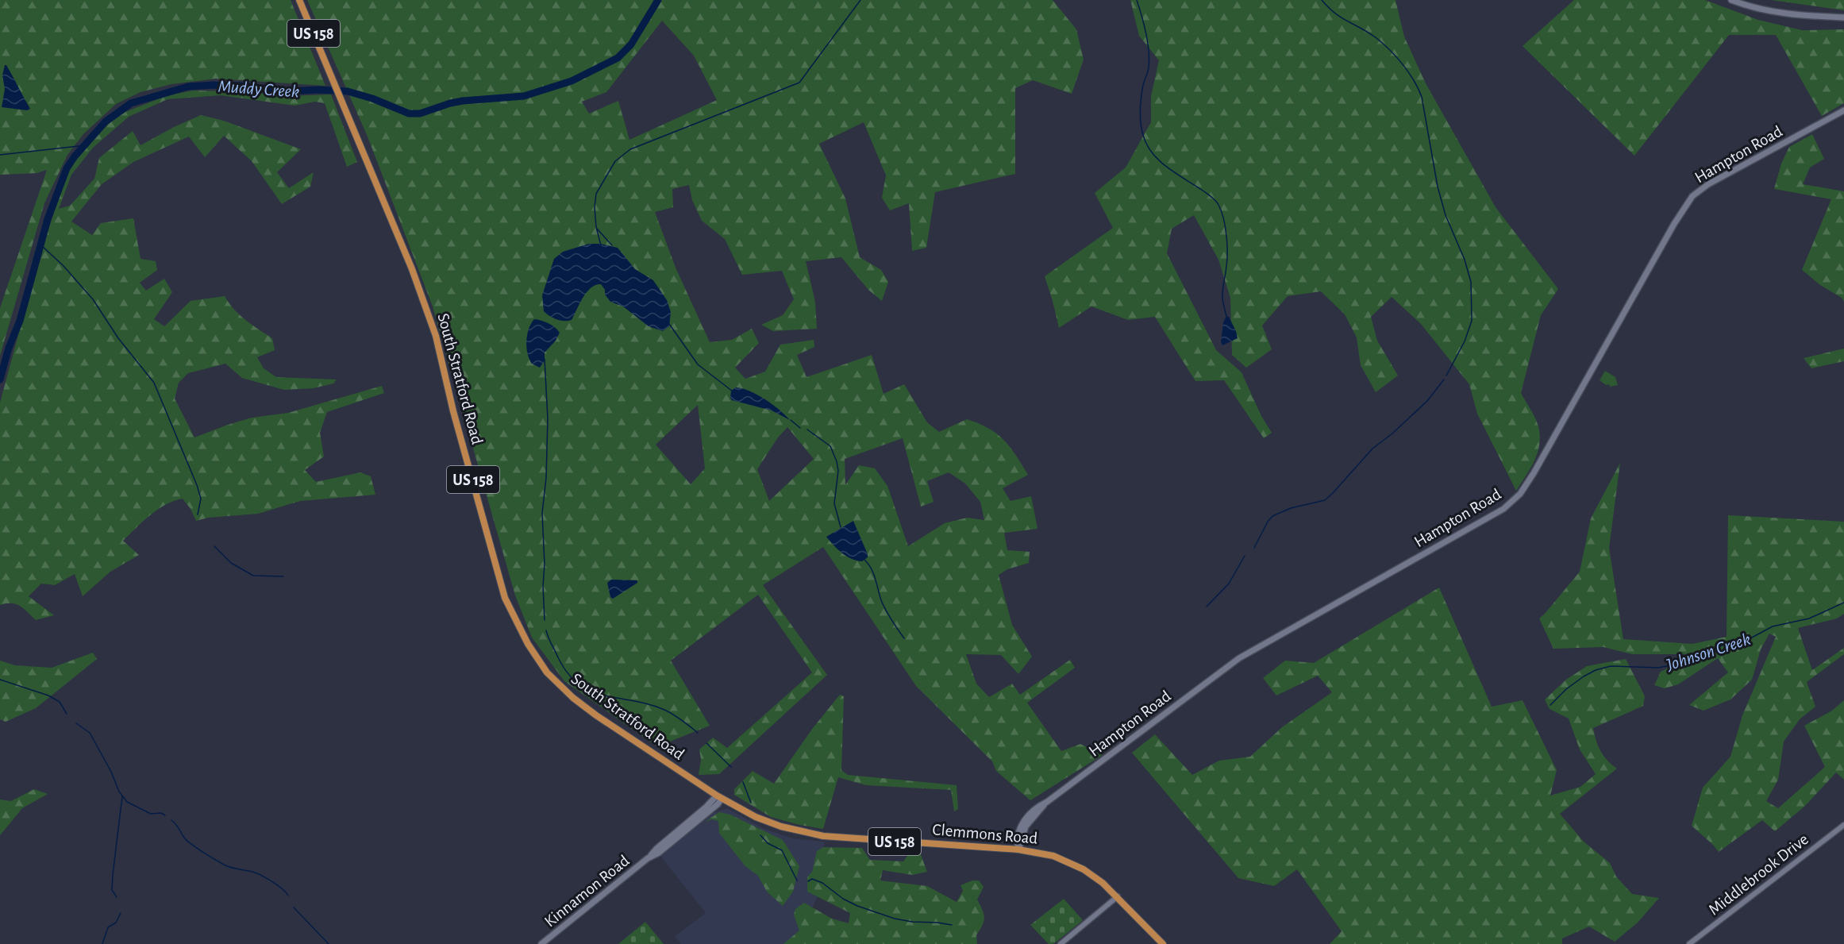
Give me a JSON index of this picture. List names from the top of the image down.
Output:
{
  "streets": {
    "main road": [
      "US 158",
      "Hampton Road",
      "South Stratford Road",
      "Clemmons Road",
      "Kinnamon Road"
    ],
    "street": ["Middlebrook Drive"]
  },
  "crossings": [
    ["Hampton Road", "Clemmons Road"],
    ["South Stratford Road", "Clemmons Road"],
    ["South Stratford Road", "Kinnamon Road"],
    ["Clemmons Road", "Kinnamon Road"]
  ],
  "water": ["Muddy Creek", "Johnson Creek"]
}
